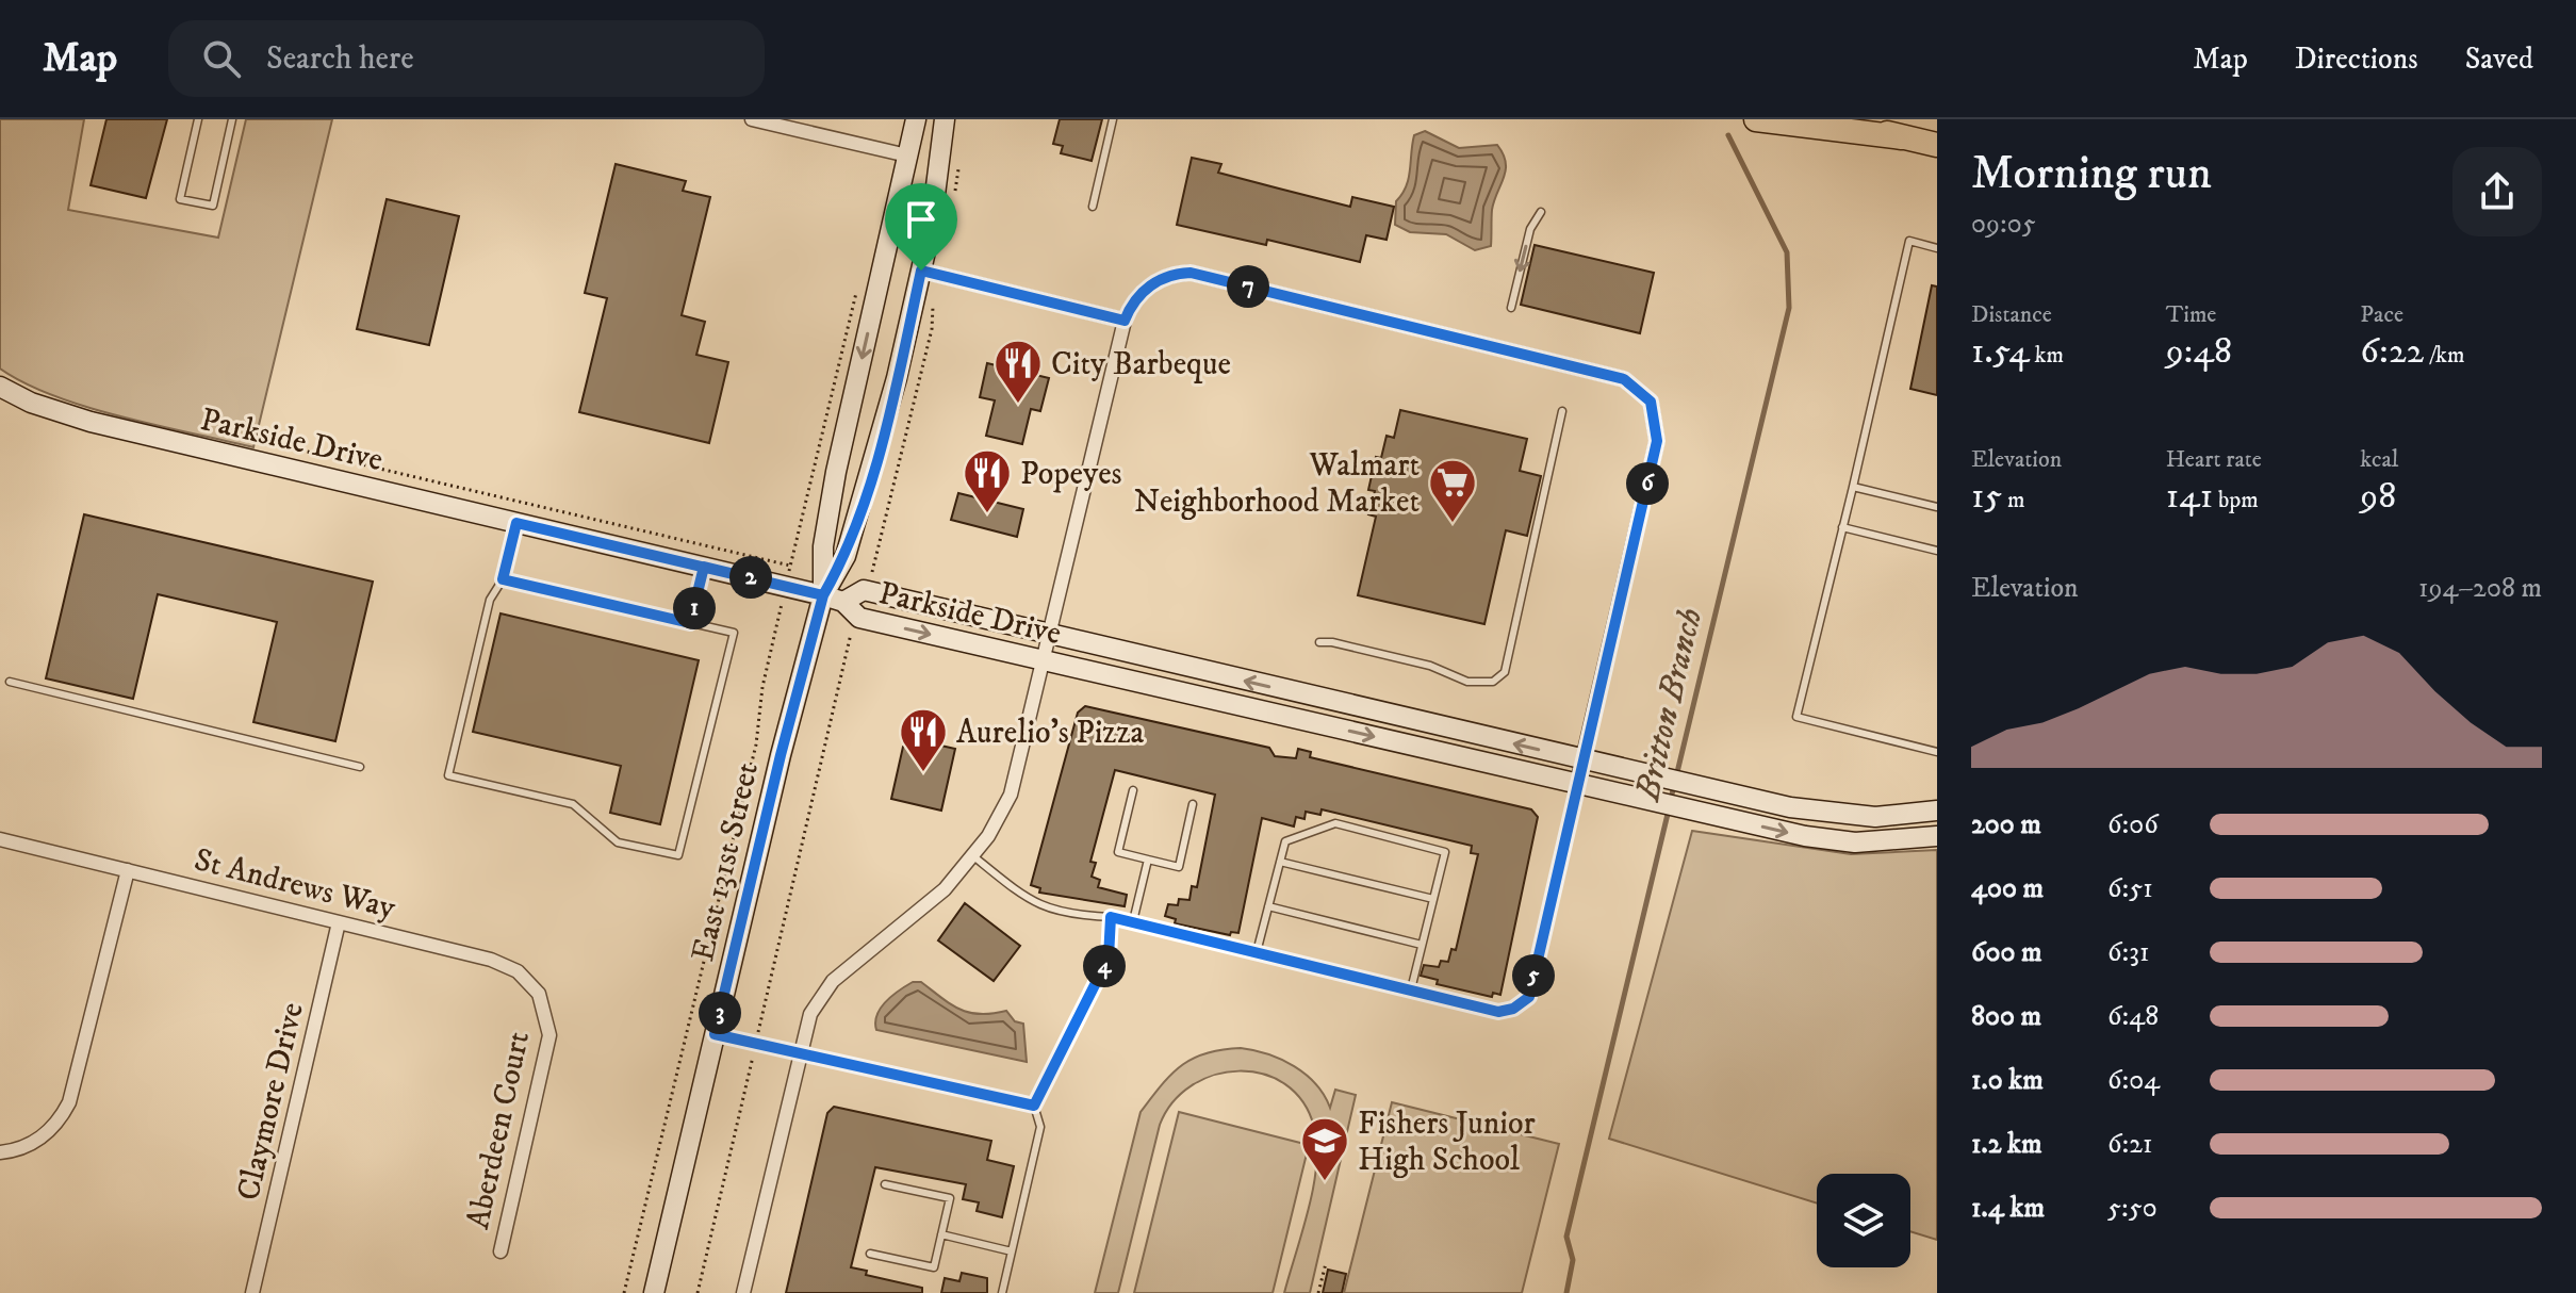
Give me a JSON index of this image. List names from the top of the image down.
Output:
{
  "streets": {
    "street": [
      "Parkside Drive",
      "East 131st Street",
      "St Andrews Way",
      "Claymore Drive",
      "Aberdeen Court"
    ]
  },
  "crossings": [
    ["Parkside Drive", "East 131st Street"],
    ["St Andrews Way", "Claymore Drive"],
    ["St Andrews Way", "Aberdeen Court"]
  ],
  "water": ["Britton Branch"],
  "places": {
    "restaurant": ["City Barbeque", "Popeyes", "Aurelio's Pizza"],
    "supermarket": ["Walmart Neighborhood Market"],
    "school or university": ["Fishers Junior High School"]
  },
  "page": {
    "header": "Map",
    "search": "Search here",
    "nav": ["Map", "Directions", "Saved"],
    "heading": ["Morning run", "09:05"],
    "stats": [
      ["Distance", "1.54 km"],
      ["Time", "9:48"],
      ["Pace", "6:22 /km"],
      ["Elevation", "15 m"],
      ["Heart rate", "141 bpm"],
      ["kcal", "98"]
    ],
    "pins": [
      "7",
      "6",
      "2",
      "1",
      "4",
      "5",
      "3"
    ],
    "chart": ["Elevation", "194–208 m"],
    "list": [
      {
        "name": "200 m",
        "note": "6:06"
      },
      {
        "name": "400 m",
        "note": "6:51"
      },
      {
        "name": "600 m",
        "note": "6:31"
      },
      {
        "name": "800 m",
        "note": "6:48"
      },
      {
        "name": "1.0 km",
        "note": "6:04"
      },
      {
        "name": "1.2 km",
        "note": "6:21"
      },
      {
        "name": "1.4 km",
        "note": "5:50"
      }
    ]
  }
}
